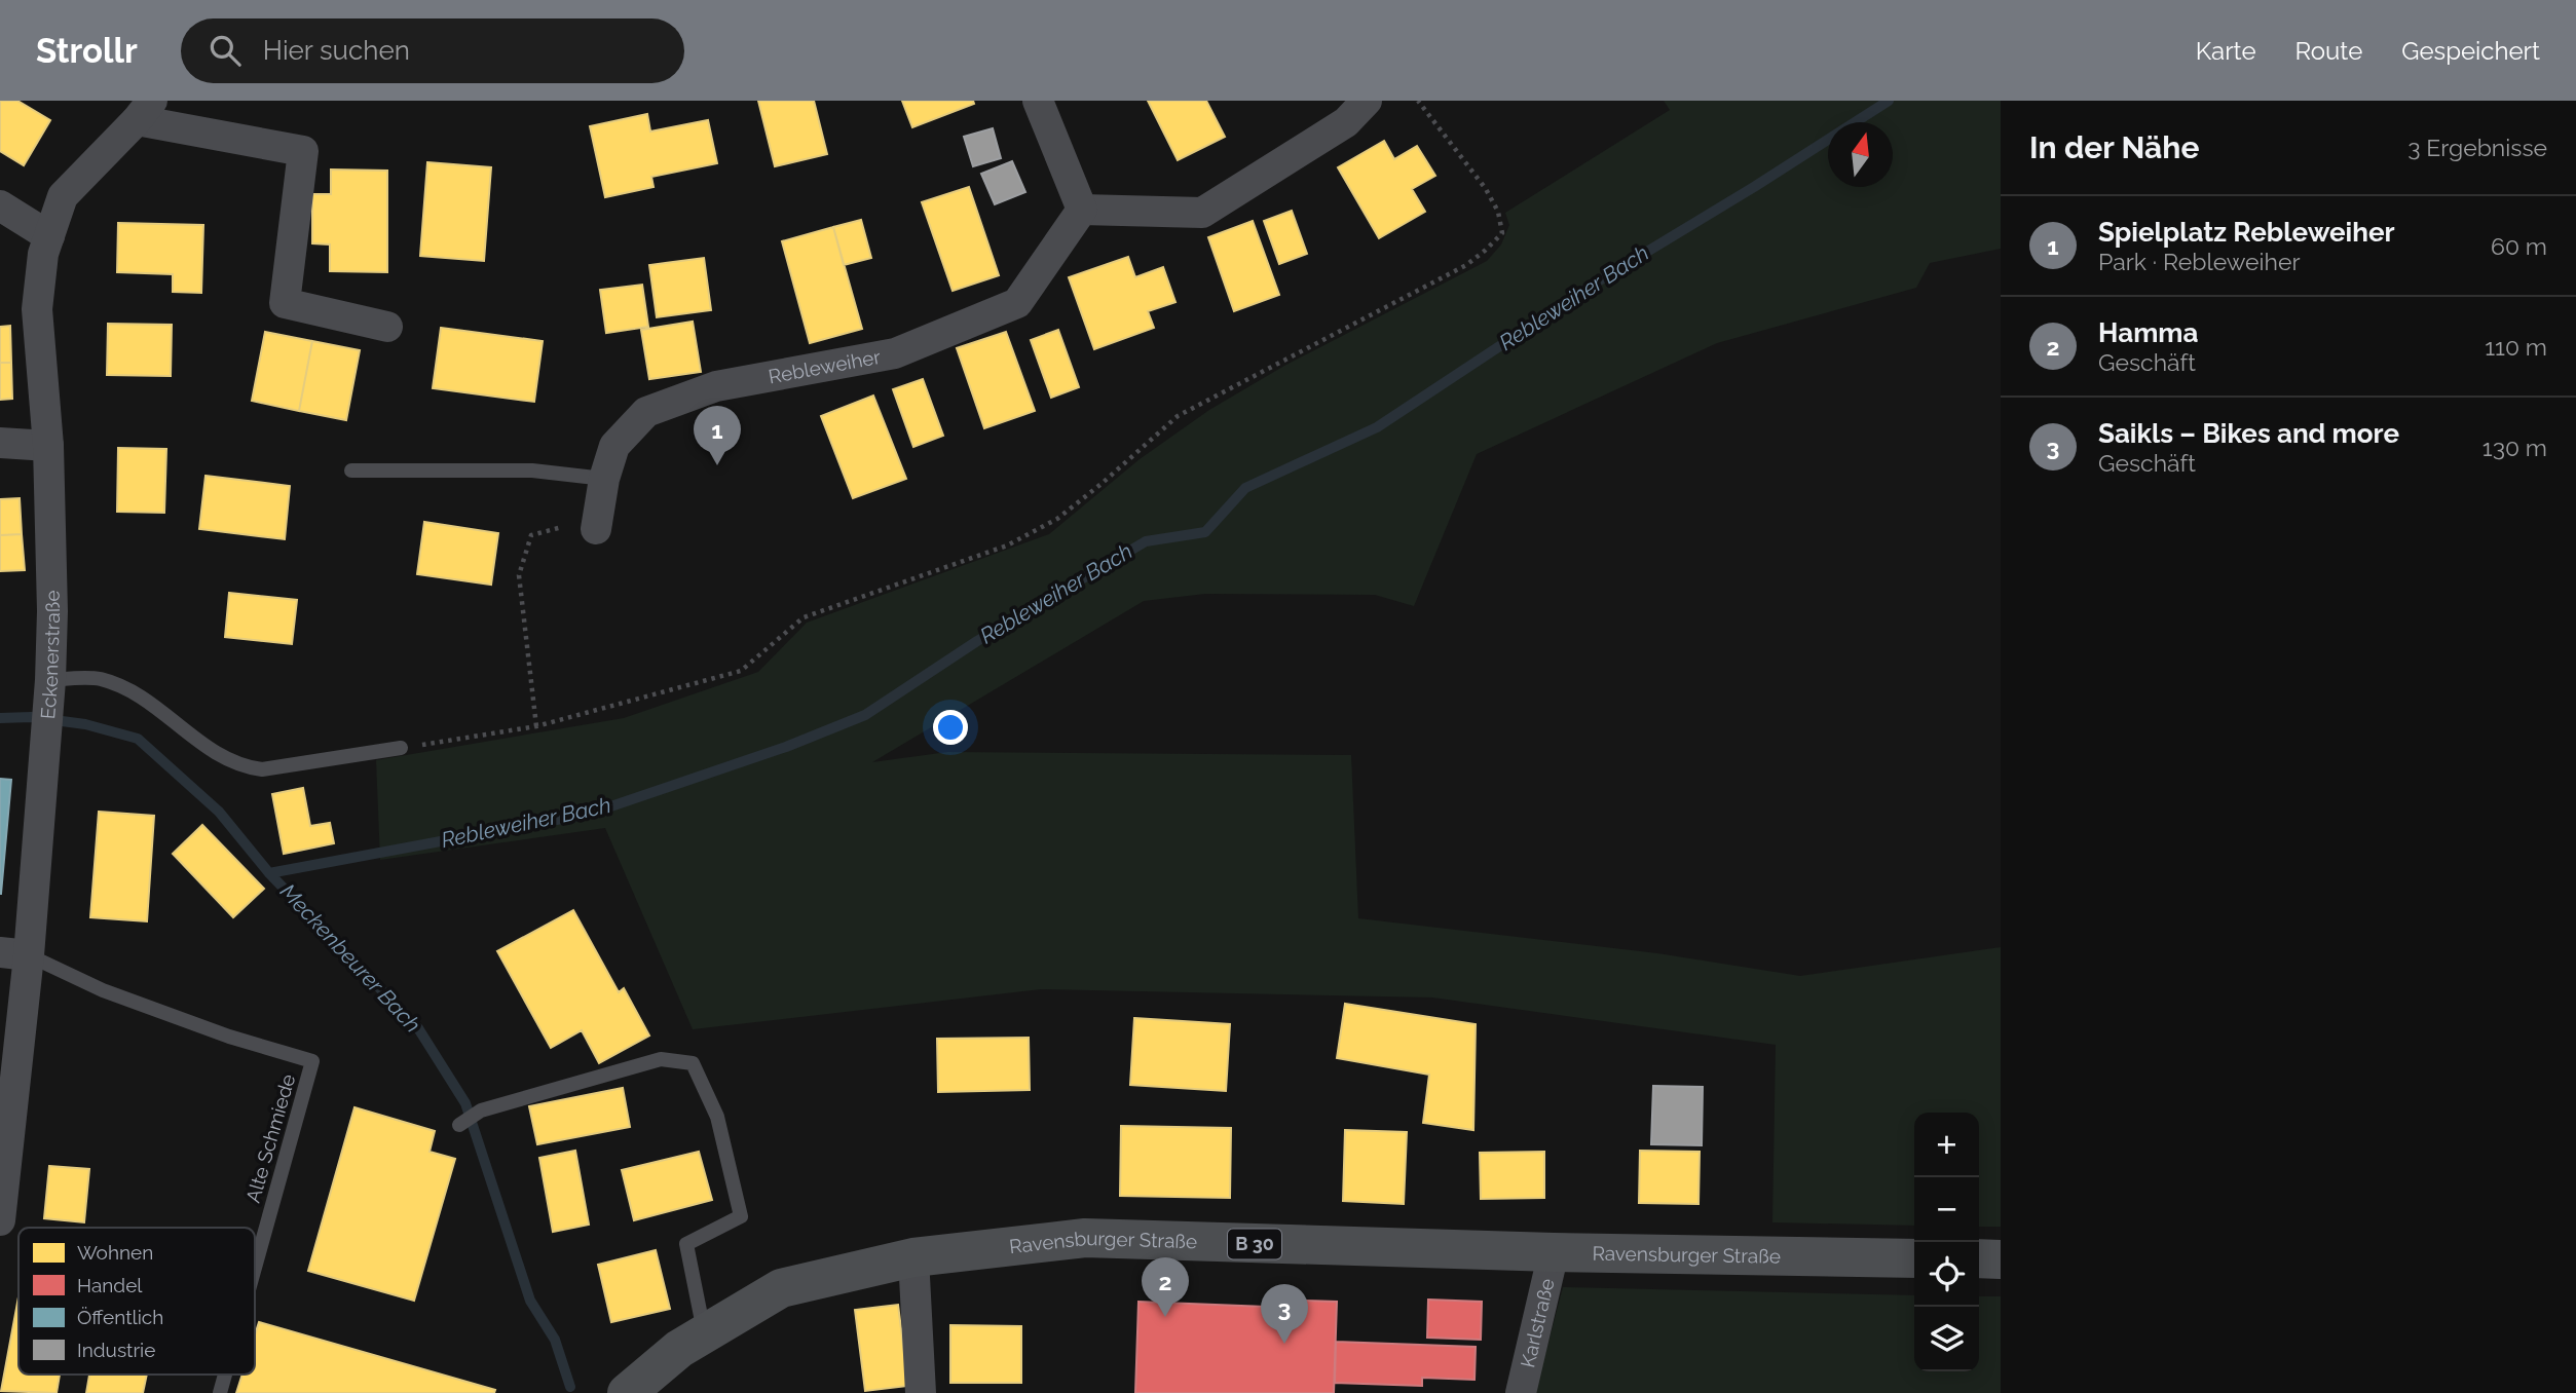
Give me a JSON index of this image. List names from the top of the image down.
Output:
{
  "streets": {
    "main road": ["B 30", "Ravensburger Straße"],
    "street": ["Rebleweiher", "Eckenerstraße", "Karlstraße"],
    "lane": ["Alte Schmiede"]
  },
  "crossings": [
    ["Eckenerstraße", "Alte Schmiede"],
    ["Ravensburger Straße", "Karlstraße"]
  ],
  "water": ["Rebleweiher Bach", "Meckenbeurer Bach"],
  "legend": [
    "Wohnen",
    "Handel",
    "Öffentlich",
    "Industrie"
  ],
  "north": "top",
  "page": {
    "header": "Strollr",
    "search": "Hier suchen",
    "nav": ["Karte", "Route", "Gespeichert"],
    "heading": ["In der Nähe", "3 Ergebnisse"],
    "list": [
      {
        "mark": "1",
        "name": "Spielplatz Rebleweiher",
        "note": "Park · Rebleweiher",
        "value": "60 m"
      },
      {
        "mark": "2",
        "name": "Hamma",
        "note": "Geschäft",
        "value": "110 m"
      },
      {
        "mark": "3",
        "name": "Saikls – Bikes and more",
        "note": "Geschäft",
        "value": "130 m"
      }
    ],
    "pins": ["1", "2", "3"],
    "map_buttons": ["+", "−"]
  }
}
